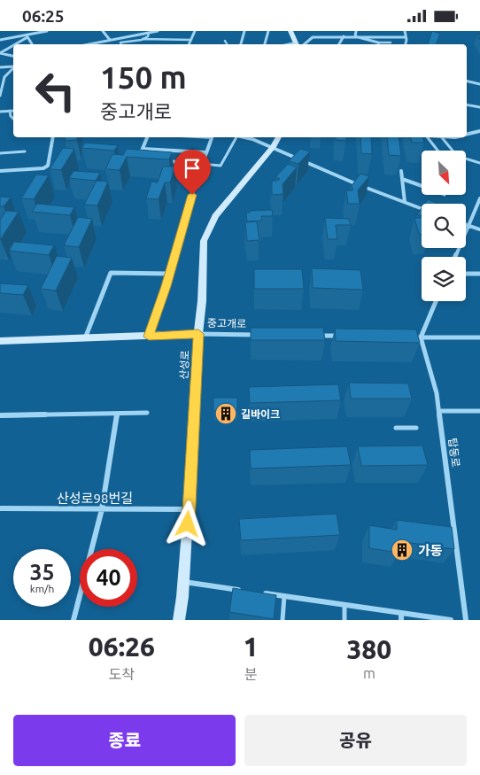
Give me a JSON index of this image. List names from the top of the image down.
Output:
{
  "streets": {
    "street": [
      "중고개로",
      "산성로",
      "탑동로",
      "산성로98번길"
    ]
  },
  "crossings": [
    ["중고개로", "산성로"],
    ["산성로", "산성로98번길"]
  ],
  "places": {
    "building": ["길바이크", "가동"]
  },
  "north": "bottom right",
  "page": {
    "status": "06:25",
    "turn": ["150 m", "중고개로"],
    "speed": "35 km/h",
    "limit": "40",
    "eta": [
      "06:26",
      "도착",
      "1",
      "분",
      "380",
      "m"
    ],
    "buttons": ["종료", "공유"]
  }
}
